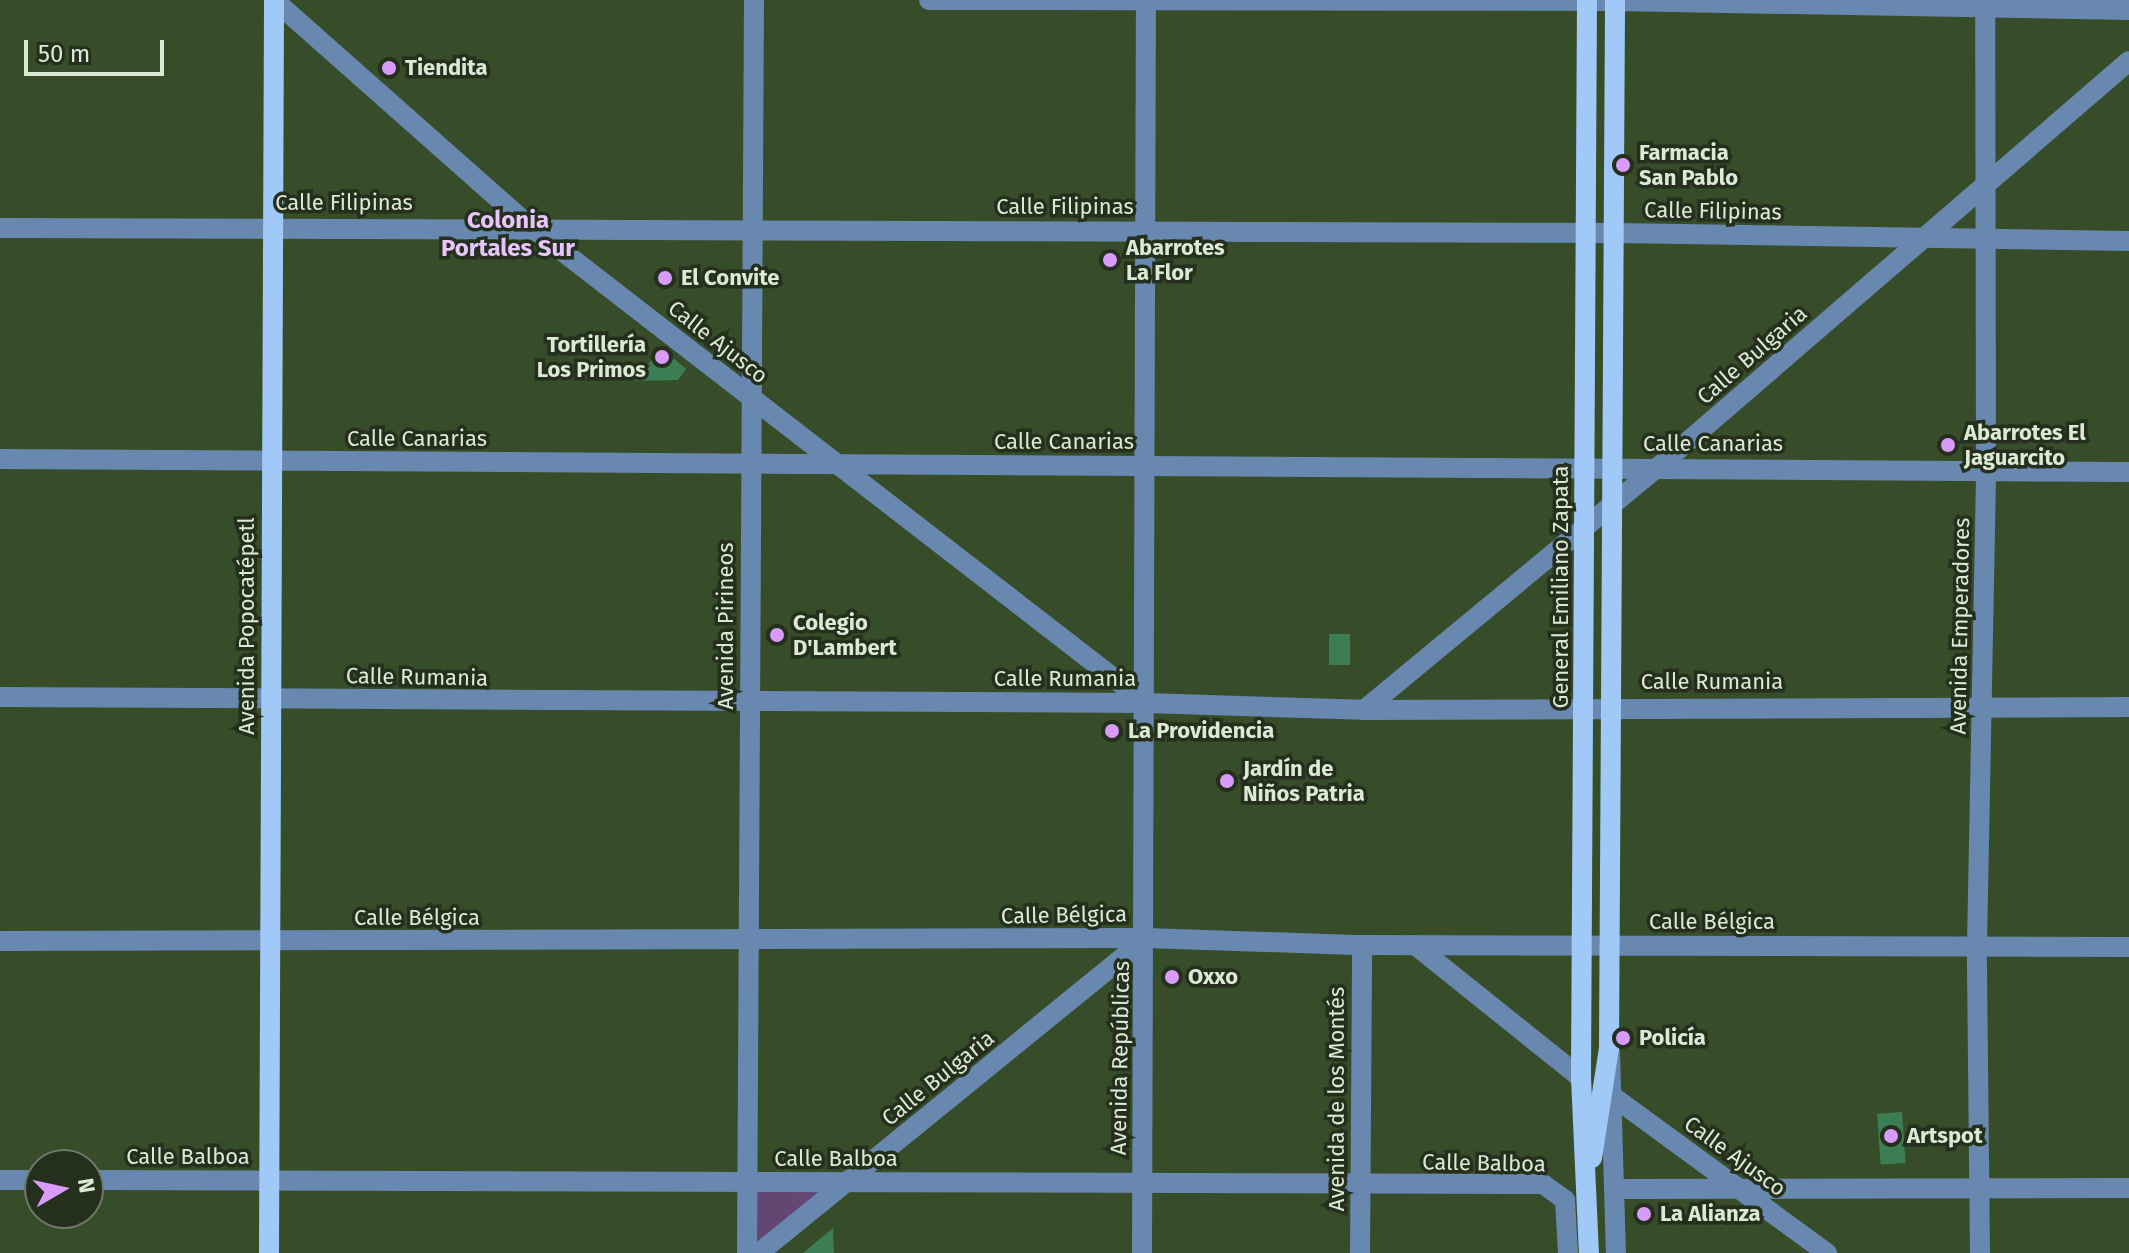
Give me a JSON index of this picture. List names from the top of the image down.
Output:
{
  "streets": {
    "main road": ["General Emiliano Zapata", "Avenida Popocatépetl"],
    "street": [
      "Calle Filipinas",
      "Calle Ajusco",
      "Calle Bulgaria",
      "Calle Canarias",
      "Avenida Pirineos",
      "Avenida Emperadores",
      "Calle Rumania",
      "Calle Bélgica",
      "Avenida Repúblicas",
      "Avenida de los Montés",
      "Calle Balboa"
    ]
  },
  "crossings": [
    ["Calle Filipinas", "Calle Ajusco"],
    ["Calle Filipinas", "Calle Bulgaria"],
    ["Calle Filipinas", "General Emiliano Zapata"],
    ["Calle Filipinas", "Avenida Popocatépetl"],
    ["Calle Filipinas", "Avenida Pirineos"],
    ["Calle Filipinas", "Avenida Emperadores"],
    ["Calle Filipinas", "Avenida Repúblicas"],
    ["Calle Ajusco", "Calle Canarias"],
    ["Calle Ajusco", "General Emiliano Zapata"],
    ["Calle Ajusco", "Avenida Popocatépetl"],
    ["Calle Ajusco", "Avenida Pirineos"],
    ["Calle Ajusco", "Calle Rumania"],
    ["Calle Ajusco", "Avenida Repúblicas"],
    ["Calle Bulgaria", "Calle Canarias"],
    ["Calle Bulgaria", "General Emiliano Zapata"],
    ["Calle Bulgaria", "Avenida Emperadores"],
    ["Calle Bulgaria", "Calle Rumania"],
    ["Calle Bulgaria", "Calle Bélgica"],
    ["Calle Bulgaria", "Avenida Repúblicas"],
    ["Calle Bulgaria", "Calle Balboa"],
    ["Calle Canarias", "General Emiliano Zapata"],
    ["Calle Canarias", "Avenida Popocatépetl"],
    ["Calle Canarias", "Avenida Pirineos"],
    ["Calle Canarias", "Avenida Emperadores"],
    ["Calle Canarias", "Avenida Repúblicas"],
    ["General Emiliano Zapata", "Calle Rumania"],
    ["General Emiliano Zapata", "Calle Bélgica"],
    ["Avenida Popocatépetl", "Calle Rumania"],
    ["Avenida Popocatépetl", "Calle Bélgica"],
    ["Avenida Popocatépetl", "Calle Balboa"],
    ["Avenida Pirineos", "Calle Rumania"],
    ["Avenida Pirineos", "Calle Bélgica"],
    ["Avenida Pirineos", "Calle Balboa"],
    ["Avenida Emperadores", "Calle Rumania"],
    ["Avenida Emperadores", "Calle Bélgica"],
    ["Calle Rumania", "Avenida Repúblicas"],
    ["Calle Bélgica", "Avenida Repúblicas"],
    ["Calle Bélgica", "Avenida de los Montés"],
    ["Avenida Repúblicas", "Calle Balboa"],
    ["Avenida de los Montés", "Calle Balboa"]
  ],
  "districts": ["Colonia Portales Sur"],
  "places": [
    "Tiendita",
    "Farmacia San Pablo",
    "Abarrotes La Flor",
    "El Convite",
    "Tortillería Los Primos",
    "Abarrotes El Jaguarcito",
    "Colegio D'Lambert",
    "La Providencia",
    "Jardín de Niños Patria",
    "Oxxo",
    "Policía",
    "Artspot",
    "La Alianza"
  ],
  "scale_bar": "50 m",
  "north": "right"
}
